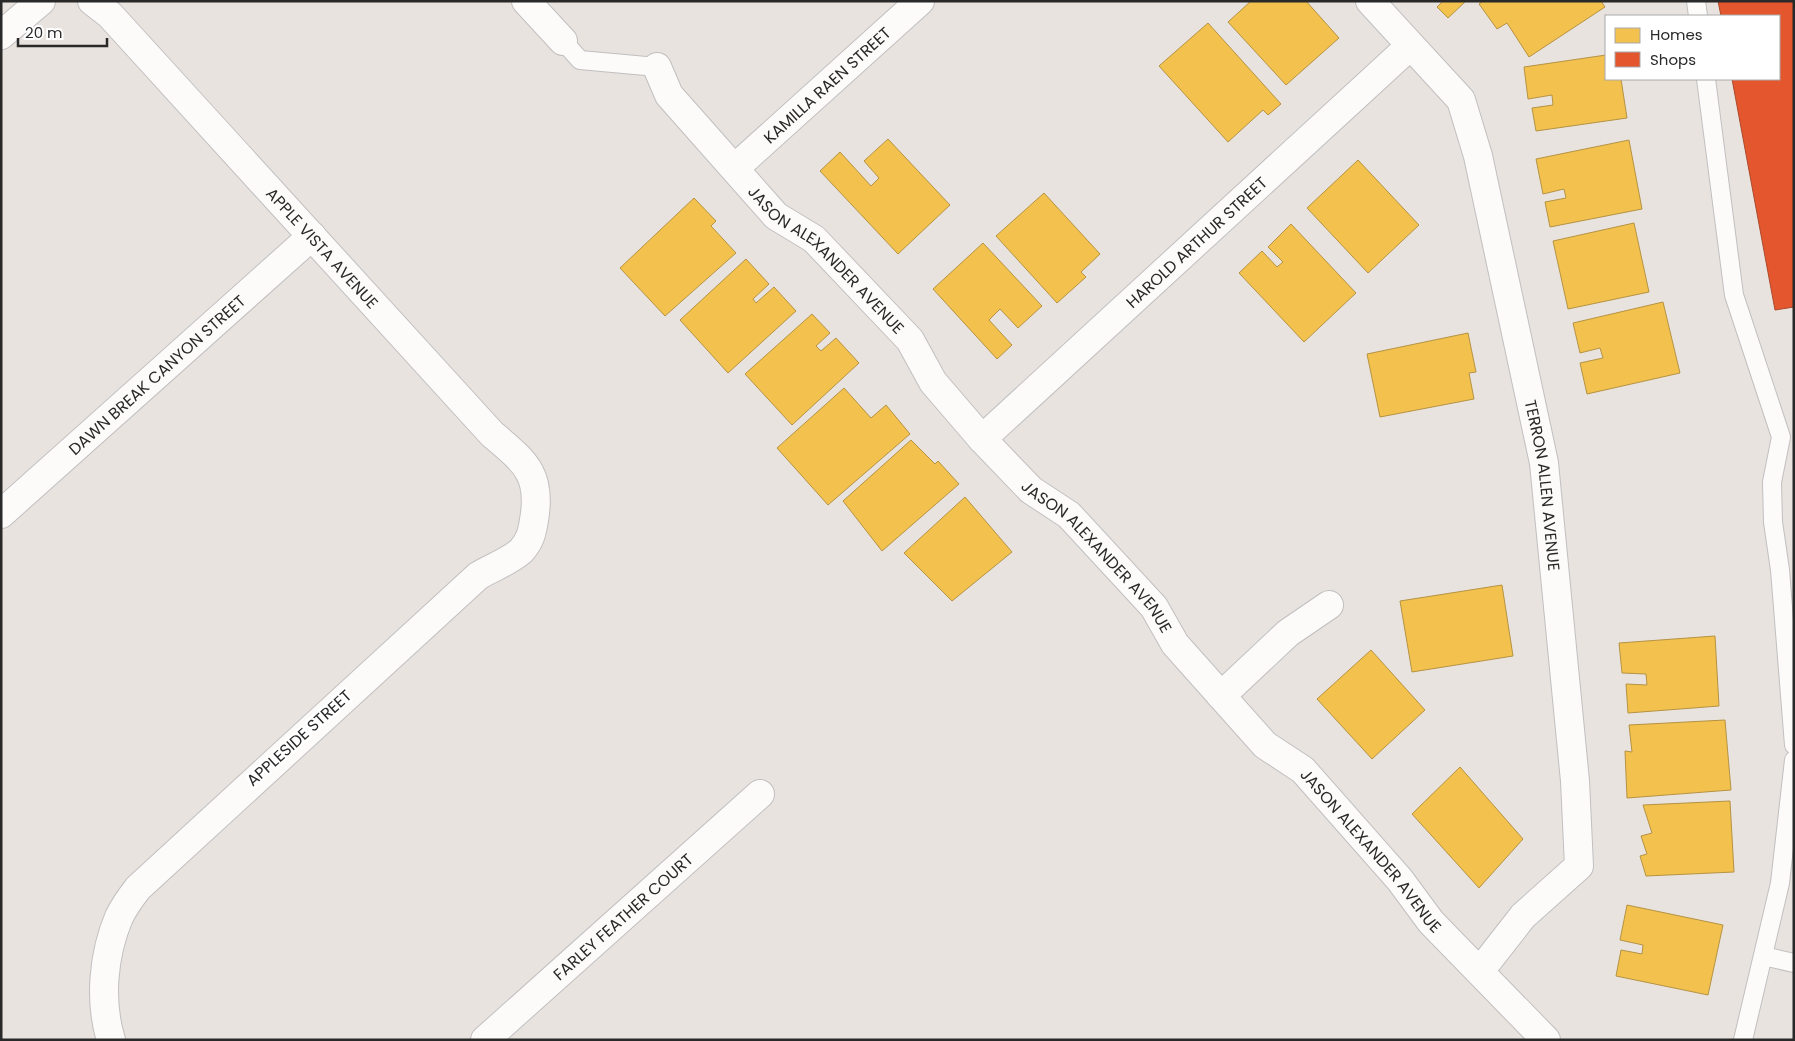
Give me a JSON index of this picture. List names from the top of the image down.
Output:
{
  "streets": {
    "street": [
      "KAMILLA RAEN STREET",
      "HAROLD ARTHUR STREET",
      "APPLE VISTA AVENUE",
      "JASON ALEXANDER AVENUE",
      "DAWN BREAK CANYON STREET",
      "TERRON ALLEN AVENUE",
      "APPLESIDE STREET",
      "FARLEY FEATHER COURT"
    ]
  },
  "crossings": [
    ["KAMILLA RAEN STREET", "JASON ALEXANDER AVENUE"],
    ["HAROLD ARTHUR STREET", "JASON ALEXANDER AVENUE"],
    ["HAROLD ARTHUR STREET", "TERRON ALLEN AVENUE"],
    ["APPLE VISTA AVENUE", "DAWN BREAK CANYON STREET"],
    ["APPLE VISTA AVENUE", "APPLESIDE STREET"],
    ["JASON ALEXANDER AVENUE", "TERRON ALLEN AVENUE"]
  ],
  "legend": ["Homes", "Shops"],
  "scale_bar": "20 m"
}
